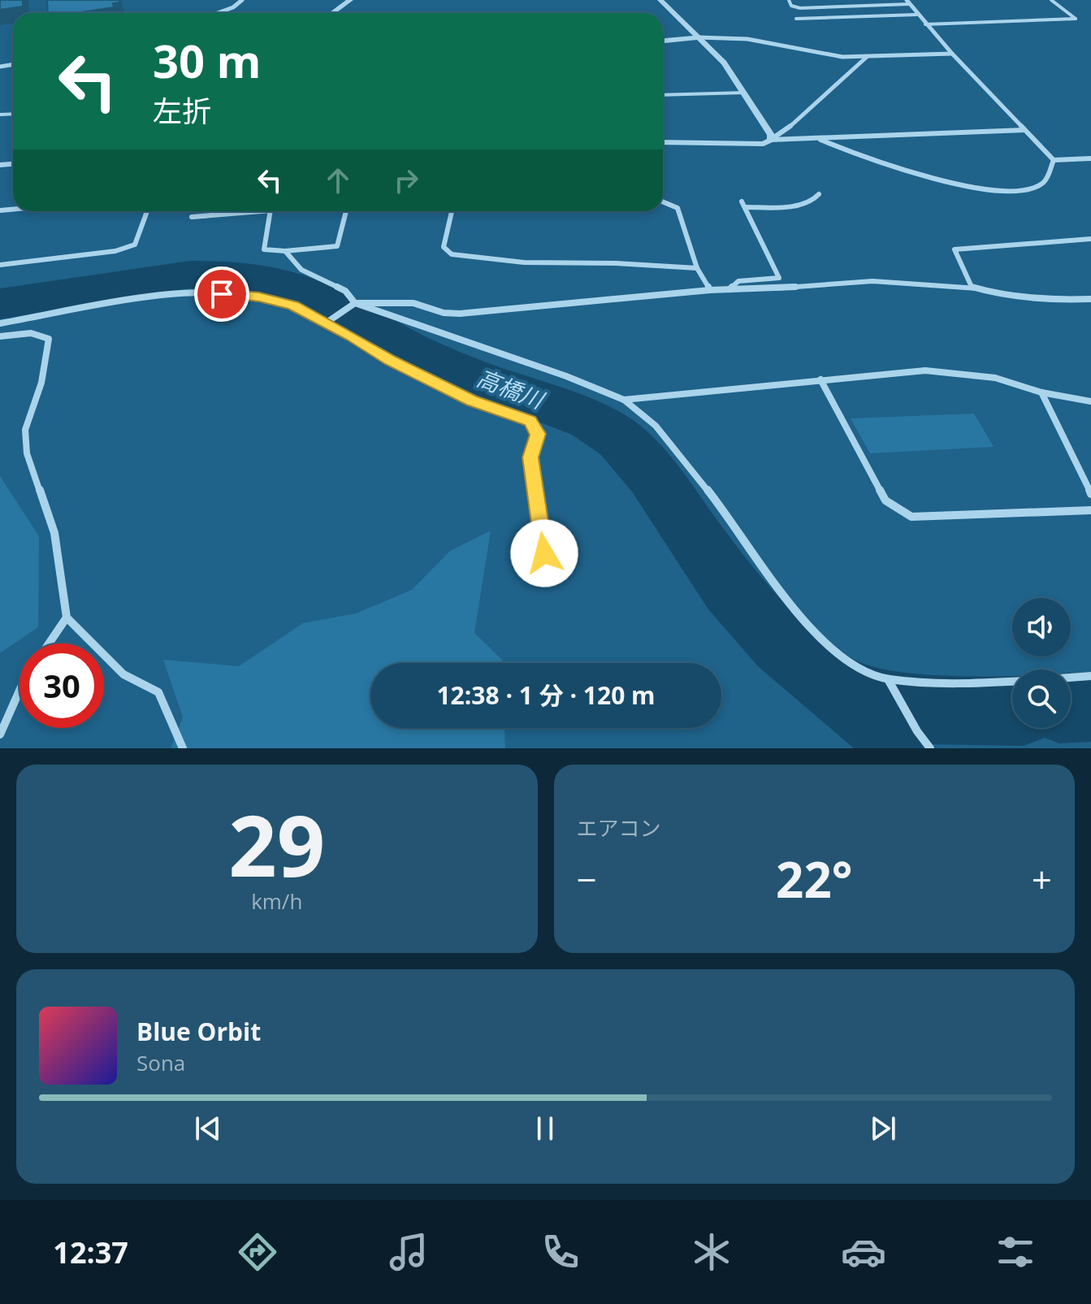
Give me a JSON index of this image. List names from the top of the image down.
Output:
{
  "water": ["高橋川"],
  "page": {
    "turn": ["30 m", "左折"],
    "limit": "30",
    "trip": "12:38 · 1 分 · 120 m",
    "tile": [
      ["29", "km/h"],
      "エアコン"
    ],
    "heat": ["−", "22°", "+"],
    "song": ["Blue Orbit", "Sona"],
    "tabs": "12:37"
  }
}
